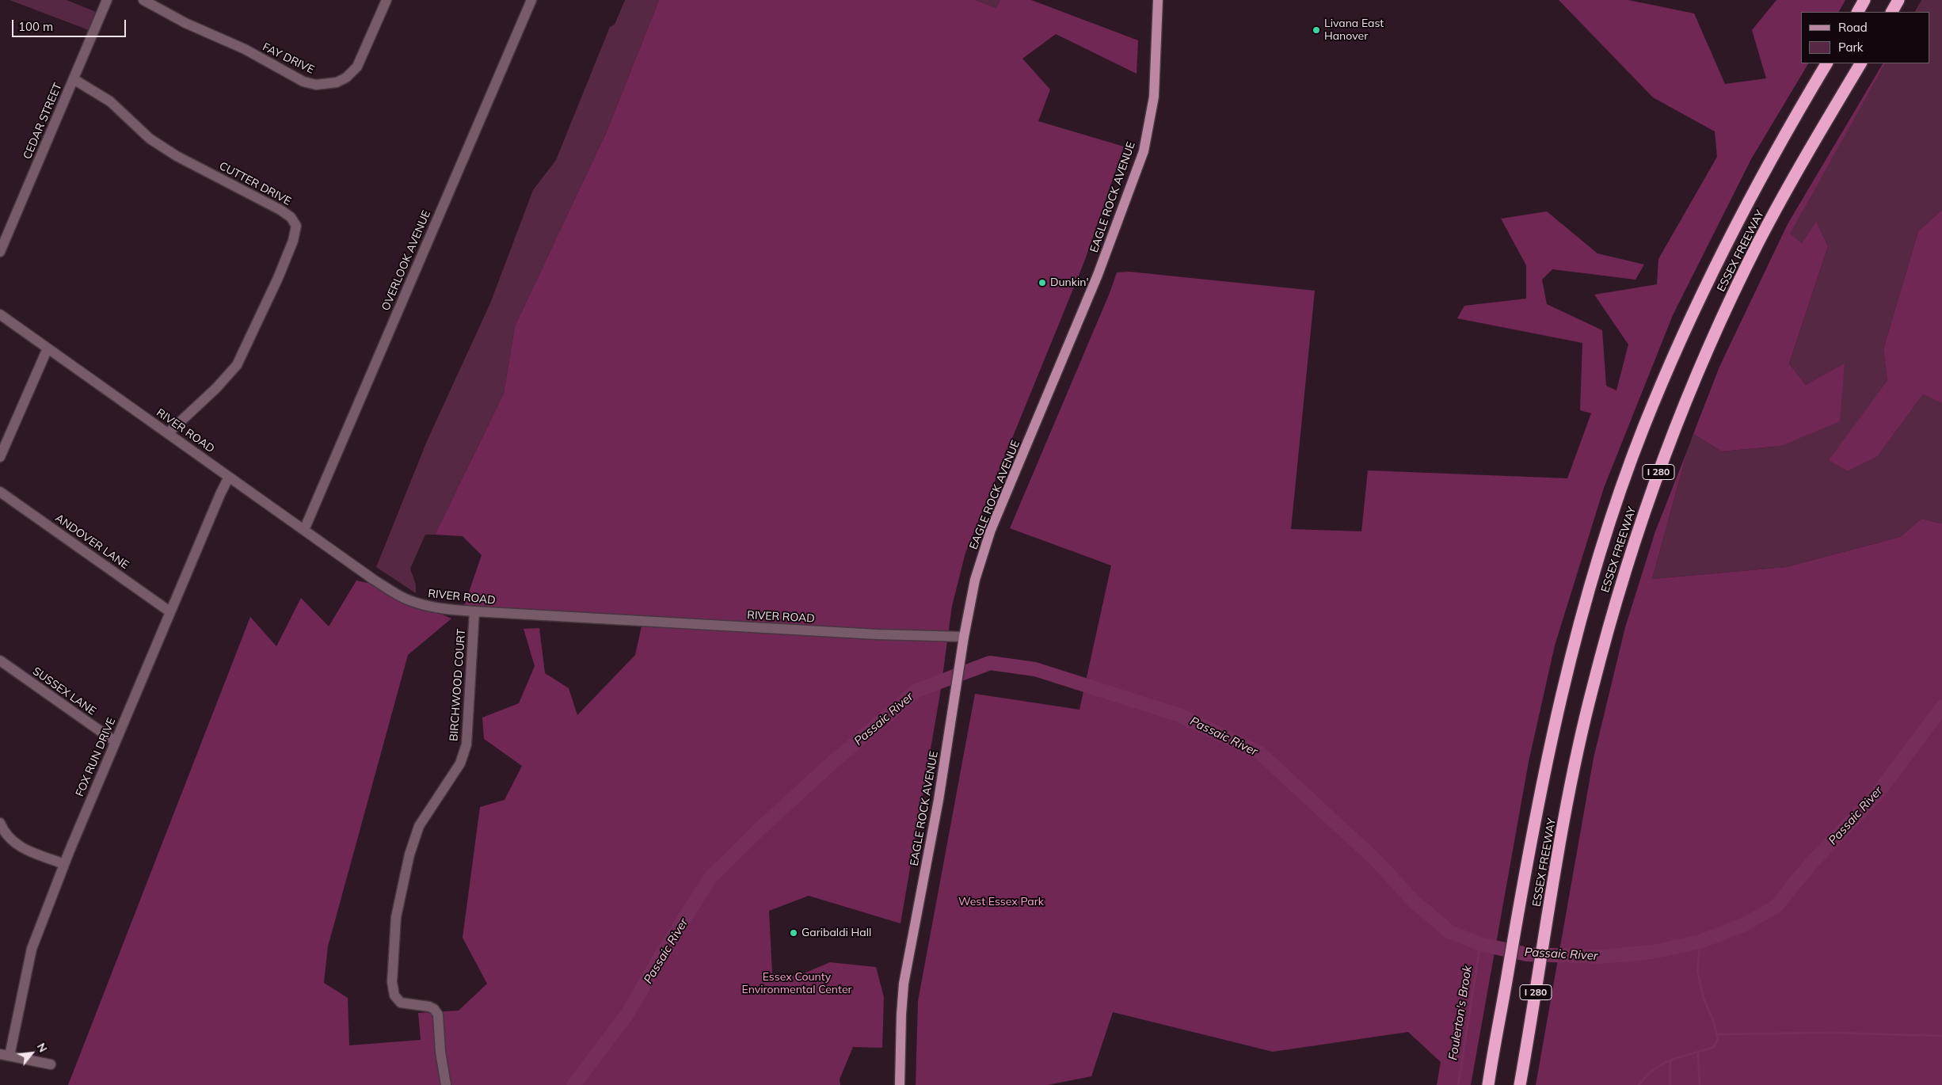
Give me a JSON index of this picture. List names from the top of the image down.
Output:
{
  "streets": {
    "highway": ["ESSEX FREEWAY", "I 280"],
    "main road": ["EAGLE ROCK AVENUE"],
    "street": [
      "FAY DRIVE",
      "CEDAR STREET",
      "CUTTER DRIVE",
      "OVERLOOK AVENUE",
      "RIVER ROAD",
      "ANDOVER LANE",
      "BIRCHWOOD COURT",
      "SUSSEX LANE",
      "FOX RUN DRIVE"
    ]
  },
  "crossings": [
    ["CEDAR STREET", "CUTTER DRIVE"],
    ["CUTTER DRIVE", "RIVER ROAD"],
    ["EAGLE ROCK AVENUE", "RIVER ROAD"],
    ["OVERLOOK AVENUE", "RIVER ROAD"],
    ["RIVER ROAD", "BIRCHWOOD COURT"],
    ["RIVER ROAD", "FOX RUN DRIVE"],
    ["ANDOVER LANE", "FOX RUN DRIVE"],
    ["SUSSEX LANE", "FOX RUN DRIVE"]
  ],
  "water": ["Passaic River", "Foulerton's Brook"],
  "parks": ["West Essex Park", "Essex County Environmental Center"],
  "places": ["Livana East Hanover", "Dunkin'", "Garibaldi Hall"],
  "legend": ["Road", "Park"],
  "scale_bar": "100 m",
  "north": "top right"
}
